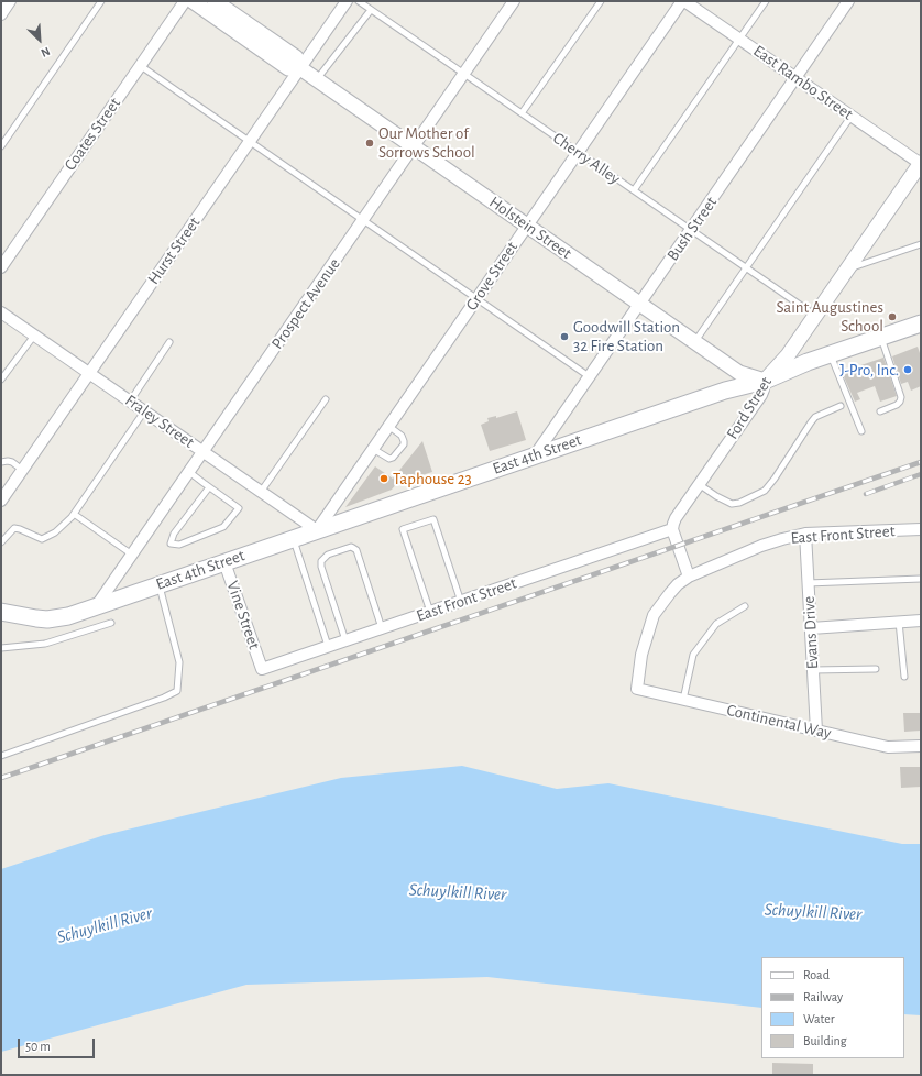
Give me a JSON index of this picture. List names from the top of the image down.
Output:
{
  "streets": {
    "main road": ["East 4th Street"],
    "street": [
      "East Rambo Street",
      "Coates Street",
      "Holstein Street",
      "Bush Street",
      "Hurst Street",
      "Grove Street",
      "Prospect Avenue",
      "Ford Street",
      "Fraley Street",
      "East Front Street",
      "Vine Street",
      "Evans Drive",
      "Continental Way"
    ],
    "lane": ["Cherry Alley"]
  },
  "crossings": [
    ["East Rambo Street", "Bush Street"],
    ["East Rambo Street", "Grove Street"],
    ["East Rambo Street", "Ford Street"],
    ["Cherry Alley", "Bush Street"],
    ["Cherry Alley", "Grove Street"],
    ["Cherry Alley", "Prospect Avenue"],
    ["Cherry Alley", "Ford Street"],
    ["Holstein Street", "Bush Street"],
    ["Holstein Street", "Hurst Street"],
    ["Holstein Street", "Grove Street"],
    ["Holstein Street", "Prospect Avenue"],
    ["Holstein Street", "Ford Street"],
    ["Holstein Street", "East 4th Street"],
    ["Bush Street", "East 4th Street"],
    ["Hurst Street", "Fraley Street"],
    ["Grove Street", "Fraley Street"],
    ["Grove Street", "East 4th Street"],
    ["Prospect Avenue", "Fraley Street"],
    ["Prospect Avenue", "East 4th Street"],
    ["Ford Street", "East 4th Street"],
    ["Ford Street", "East Front Street"],
    ["Fraley Street", "East 4th Street"],
    ["East 4th Street", "Vine Street"],
    ["East Front Street", "Vine Street"],
    ["East Front Street", "Evans Drive"],
    ["East Front Street", "Continental Way"],
    ["Evans Drive", "Continental Way"]
  ],
  "water": ["Schuylkill River"],
  "places": [
    "Our Mother of Sorrows School",
    "Saint Augustines School",
    "Goodwill Station 32 Fire Station",
    "J-Pro, Inc.",
    "Taphouse 23"
  ],
  "legend": [
    "Road",
    "Railway",
    "Water",
    "Building"
  ],
  "scale_bar": "50 m",
  "north": "bottom right"
}
